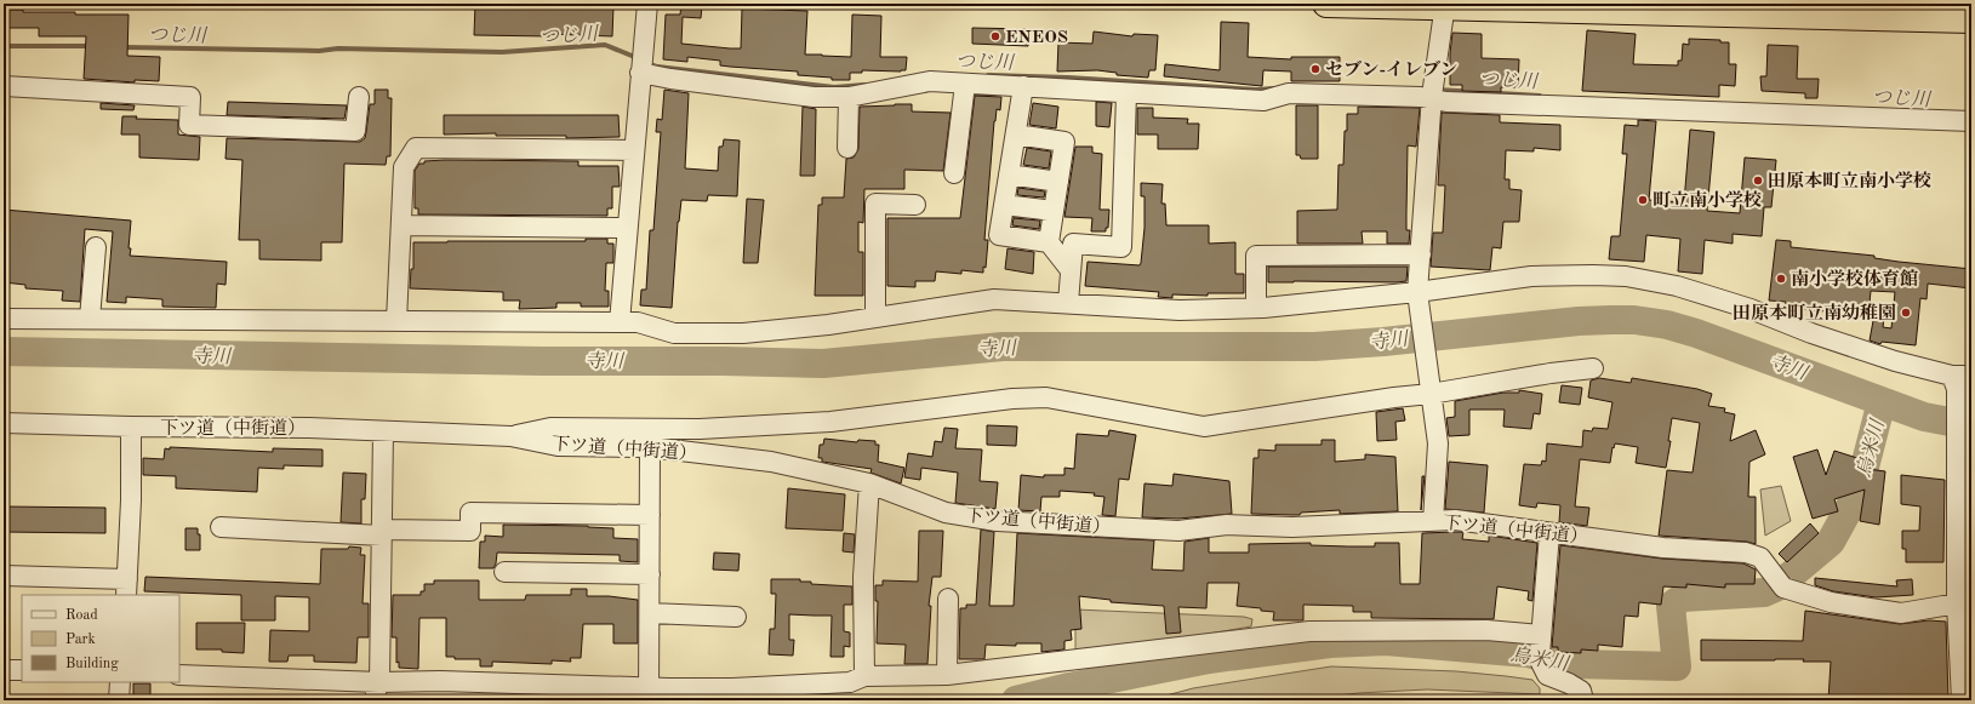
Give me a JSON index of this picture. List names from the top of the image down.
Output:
{
  "streets": {
    "street": ["下ツ道（中街道）"]
  },
  "water": ["つじ川", "寺川", "烏米川"],
  "places": [
    "ENEOS",
    "セブン-イレブン",
    "田原本町立南小学校",
    "町立南小学校",
    "南小学校体育館",
    "田原本町立南幼稚園"
  ],
  "legend": ["Road", "Park", "Building"]
}
